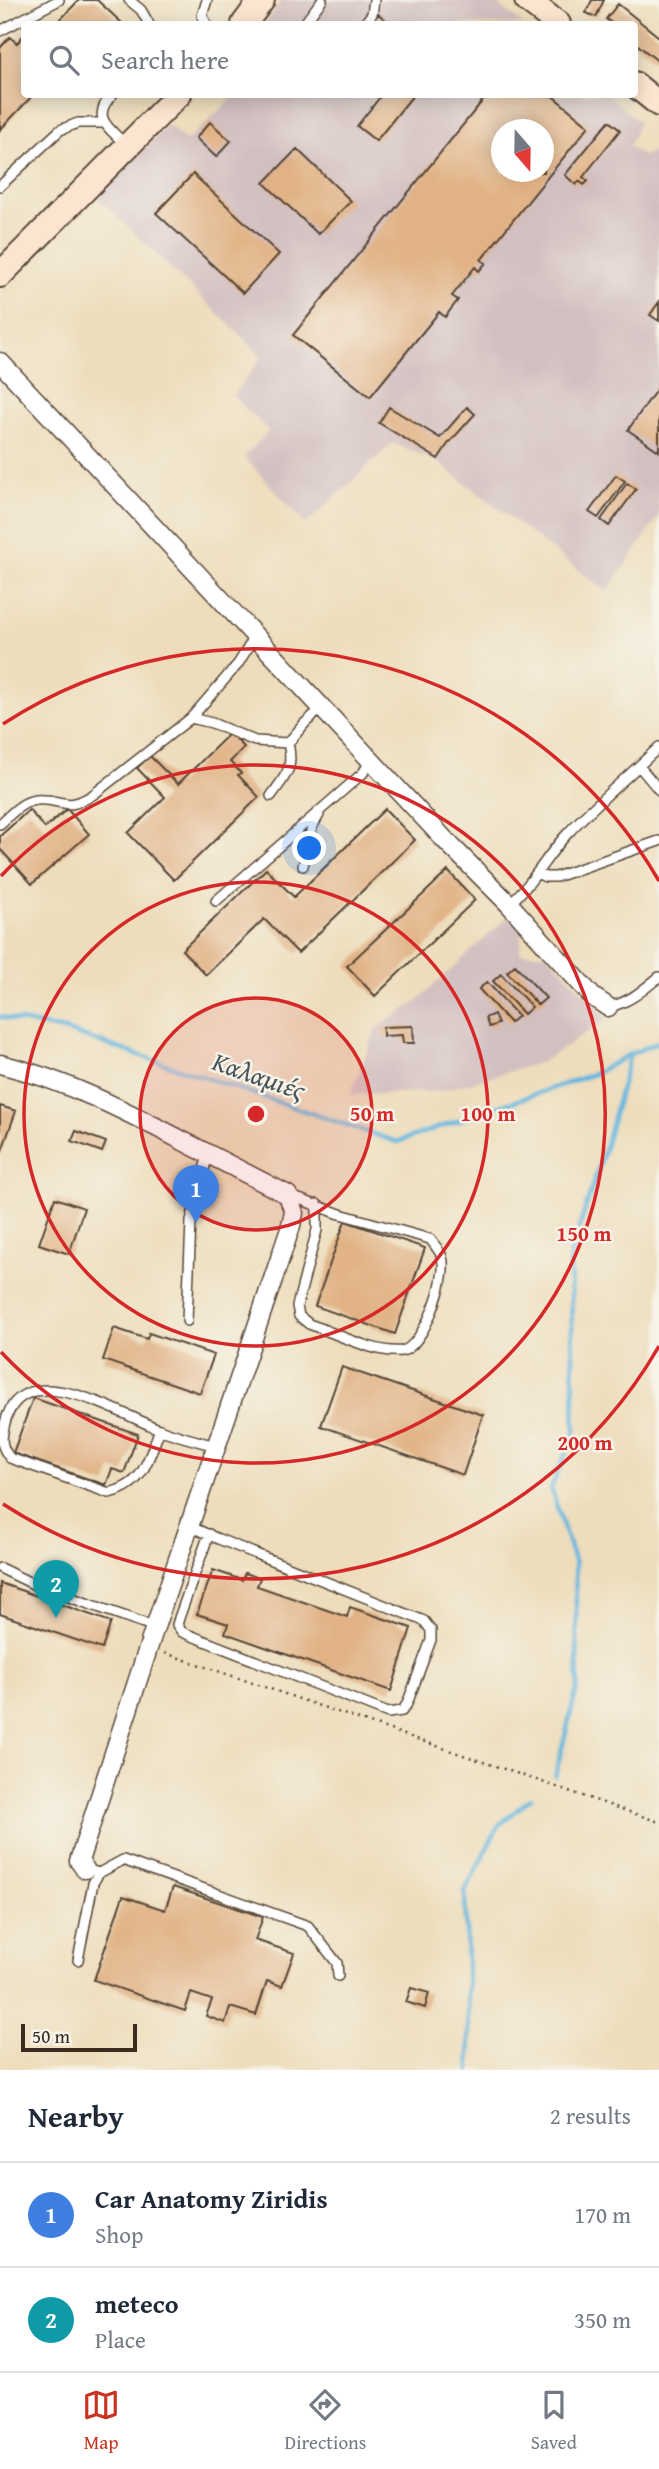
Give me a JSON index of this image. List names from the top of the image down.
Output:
{
  "water": ["Καλαμιές"],
  "scale_bar": "50 m",
  "north": "bottom",
  "page": {
    "search": "Search here",
    "pins": ["1", "2"],
    "scale": "50 m",
    "heading": ["Nearby", "2 results"],
    "list": [
      {
        "mark": "1",
        "name": "Car Anatomy Ziridis",
        "note": "Shop",
        "value": "170 m"
      },
      {
        "mark": "2",
        "name": "meteco",
        "note": "Place",
        "value": "350 m"
      }
    ],
    "nav": ["Map", "Directions", "Saved"]
  },
  "rings": [
    "50 m",
    "100 m",
    "150 m",
    "200 m"
  ]
}
